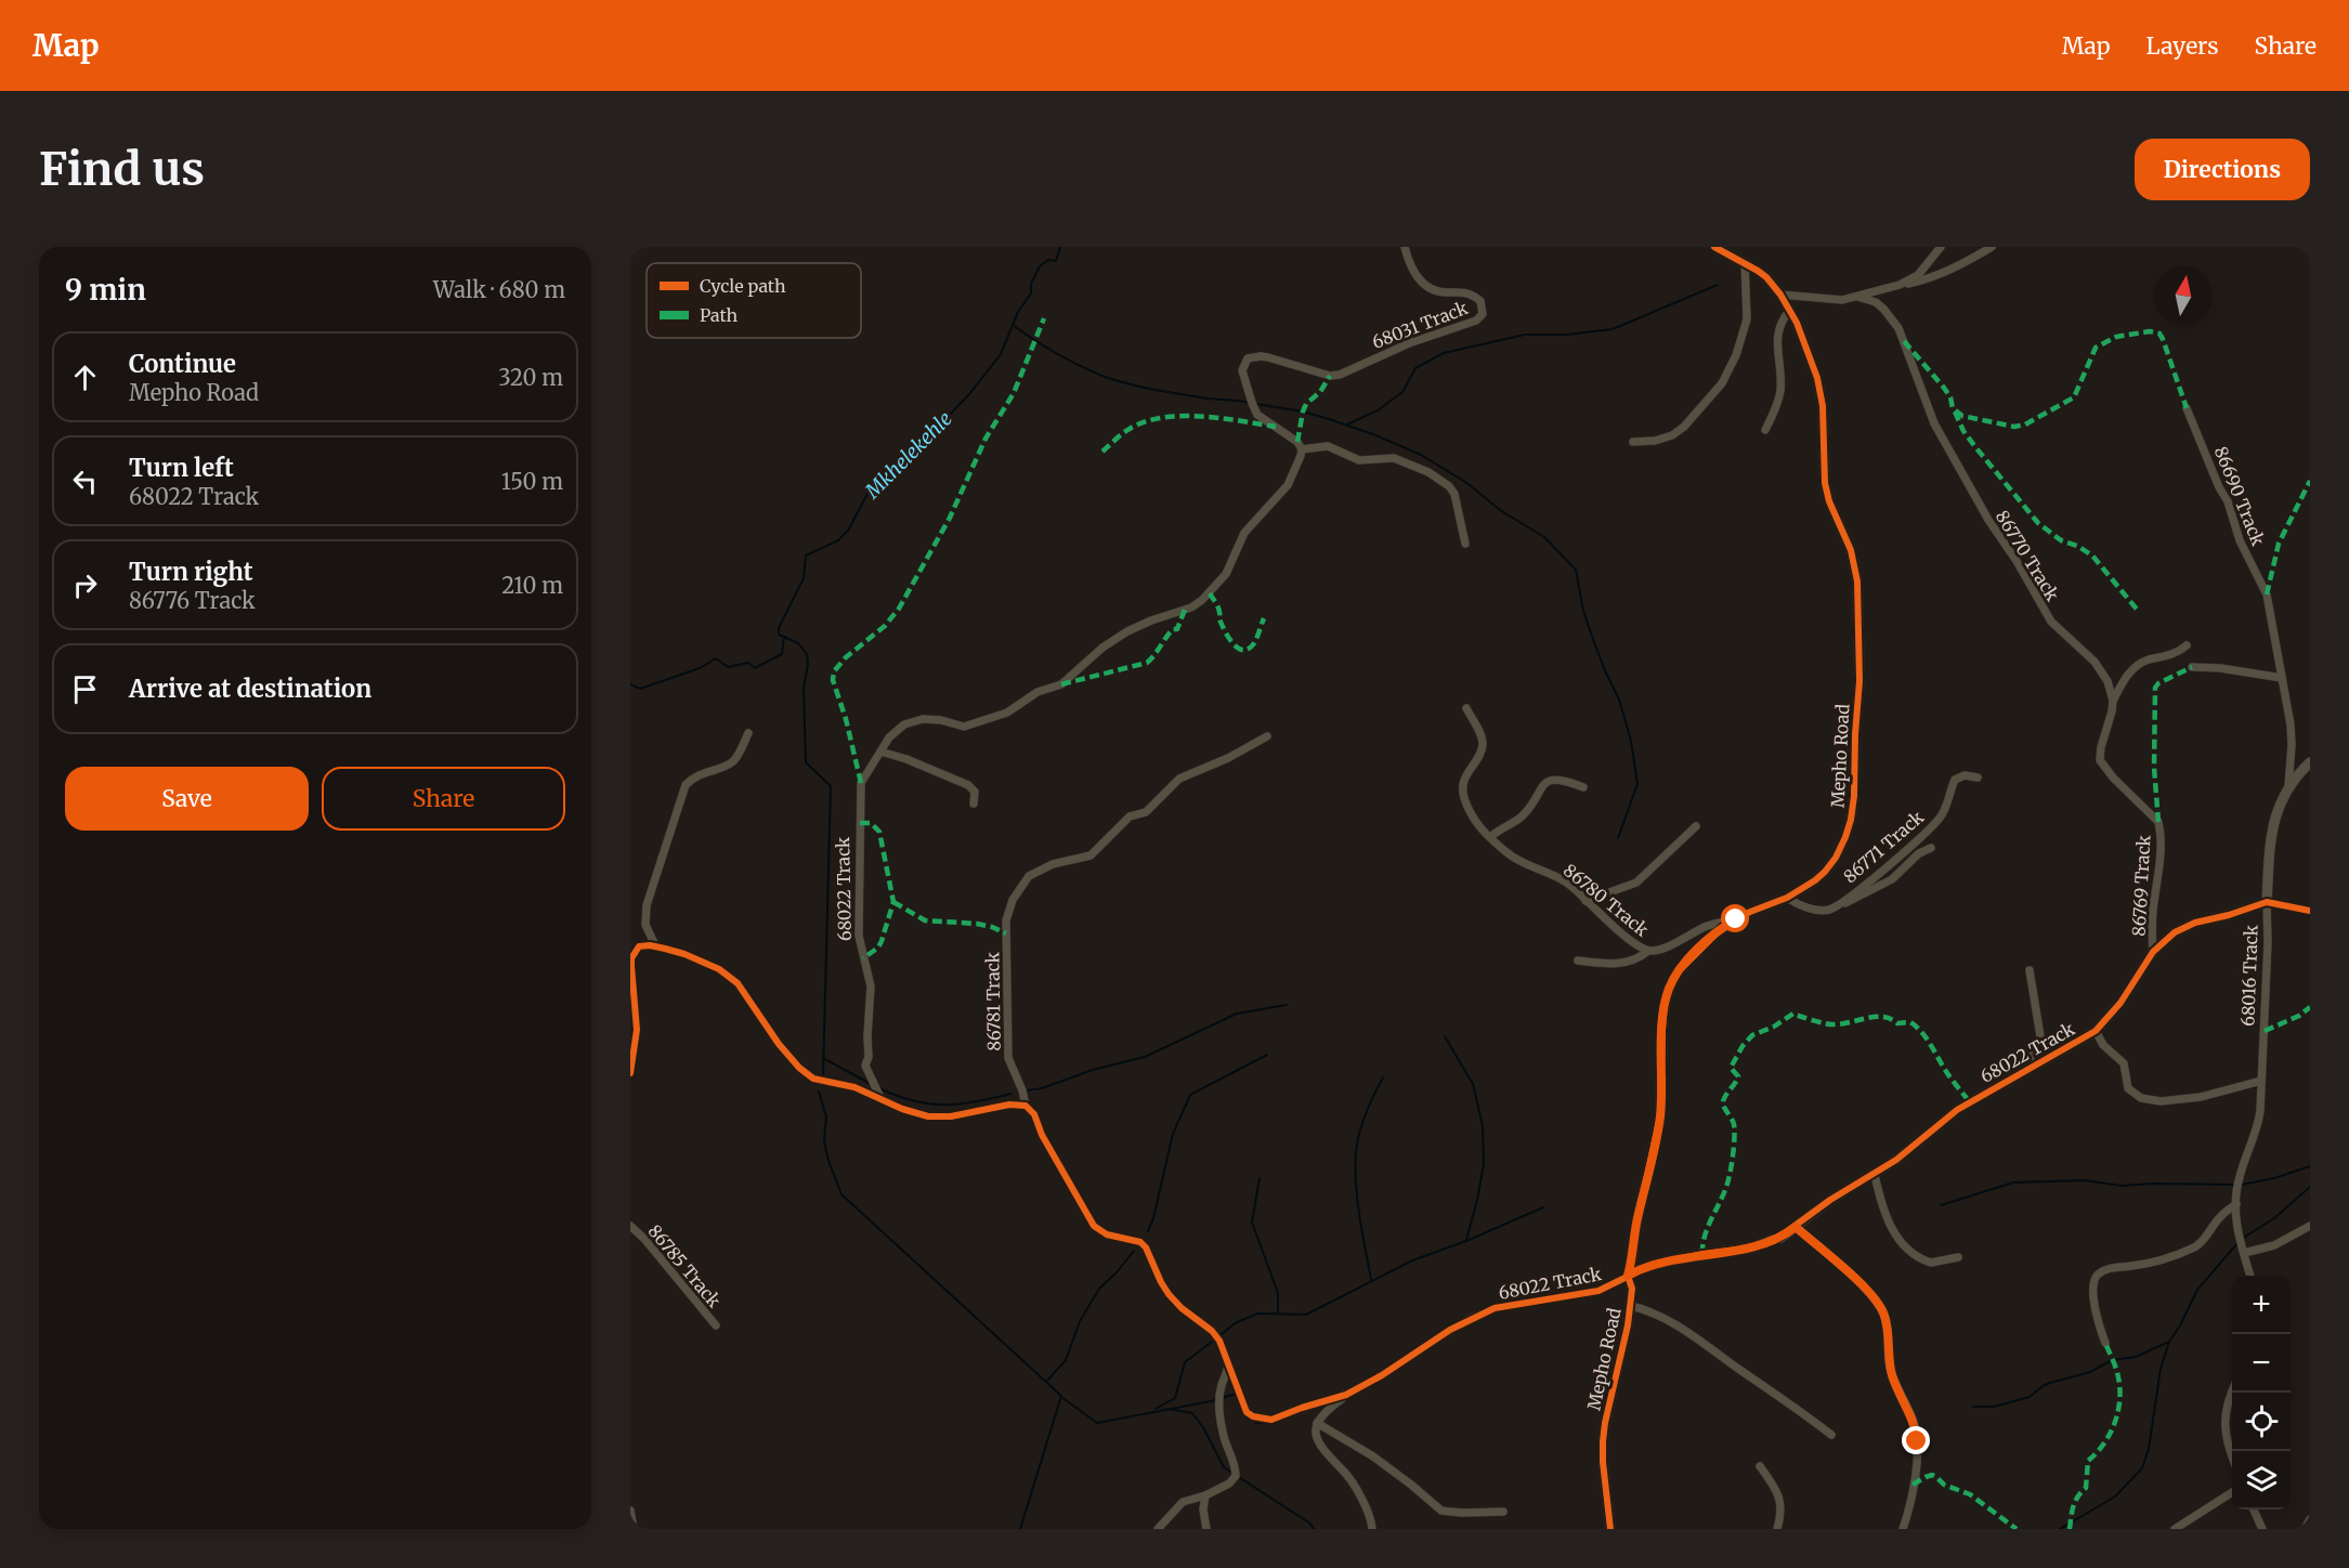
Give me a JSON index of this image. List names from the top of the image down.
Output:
{
  "streets": {
    "street": [
      "68031 Track",
      "86690 Track",
      "86770 Track",
      "Mepho Road",
      "86771 Track",
      "86769 Track",
      "68022 Track",
      "86780 Track",
      "68016 Track",
      "86781 Track",
      "86785 Track"
    ]
  },
  "crossings": [
    ["86690 Track", "68016 Track"],
    ["86770 Track", "86769 Track"],
    ["Mepho Road", "86771 Track"],
    ["Mepho Road", "68022 Track"],
    ["Mepho Road", "86780 Track"],
    ["86769 Track", "68022 Track"],
    ["68022 Track", "68016 Track"],
    ["68022 Track", "86781 Track"]
  ],
  "water": ["Mkhelekehle"],
  "legend": ["Cycle path", "Path"],
  "north": "top",
  "page": {
    "header": "Map",
    "nav": ["Map", "Layers", "Share"],
    "buttons": [
      "Directions",
      ["Save", "Share"]
    ],
    "title": "Find us",
    "heading": ["9 min", "Walk · 680 m"],
    "list": [
      ["Continue", "Mepho Road", "320 m"],
      ["Turn left", "68022 Track", "150 m"],
      ["Turn right", "86776 Track", "210 m"],
      "Arrive at destination"
    ],
    "map_buttons": ["+", "−"]
  }
}
